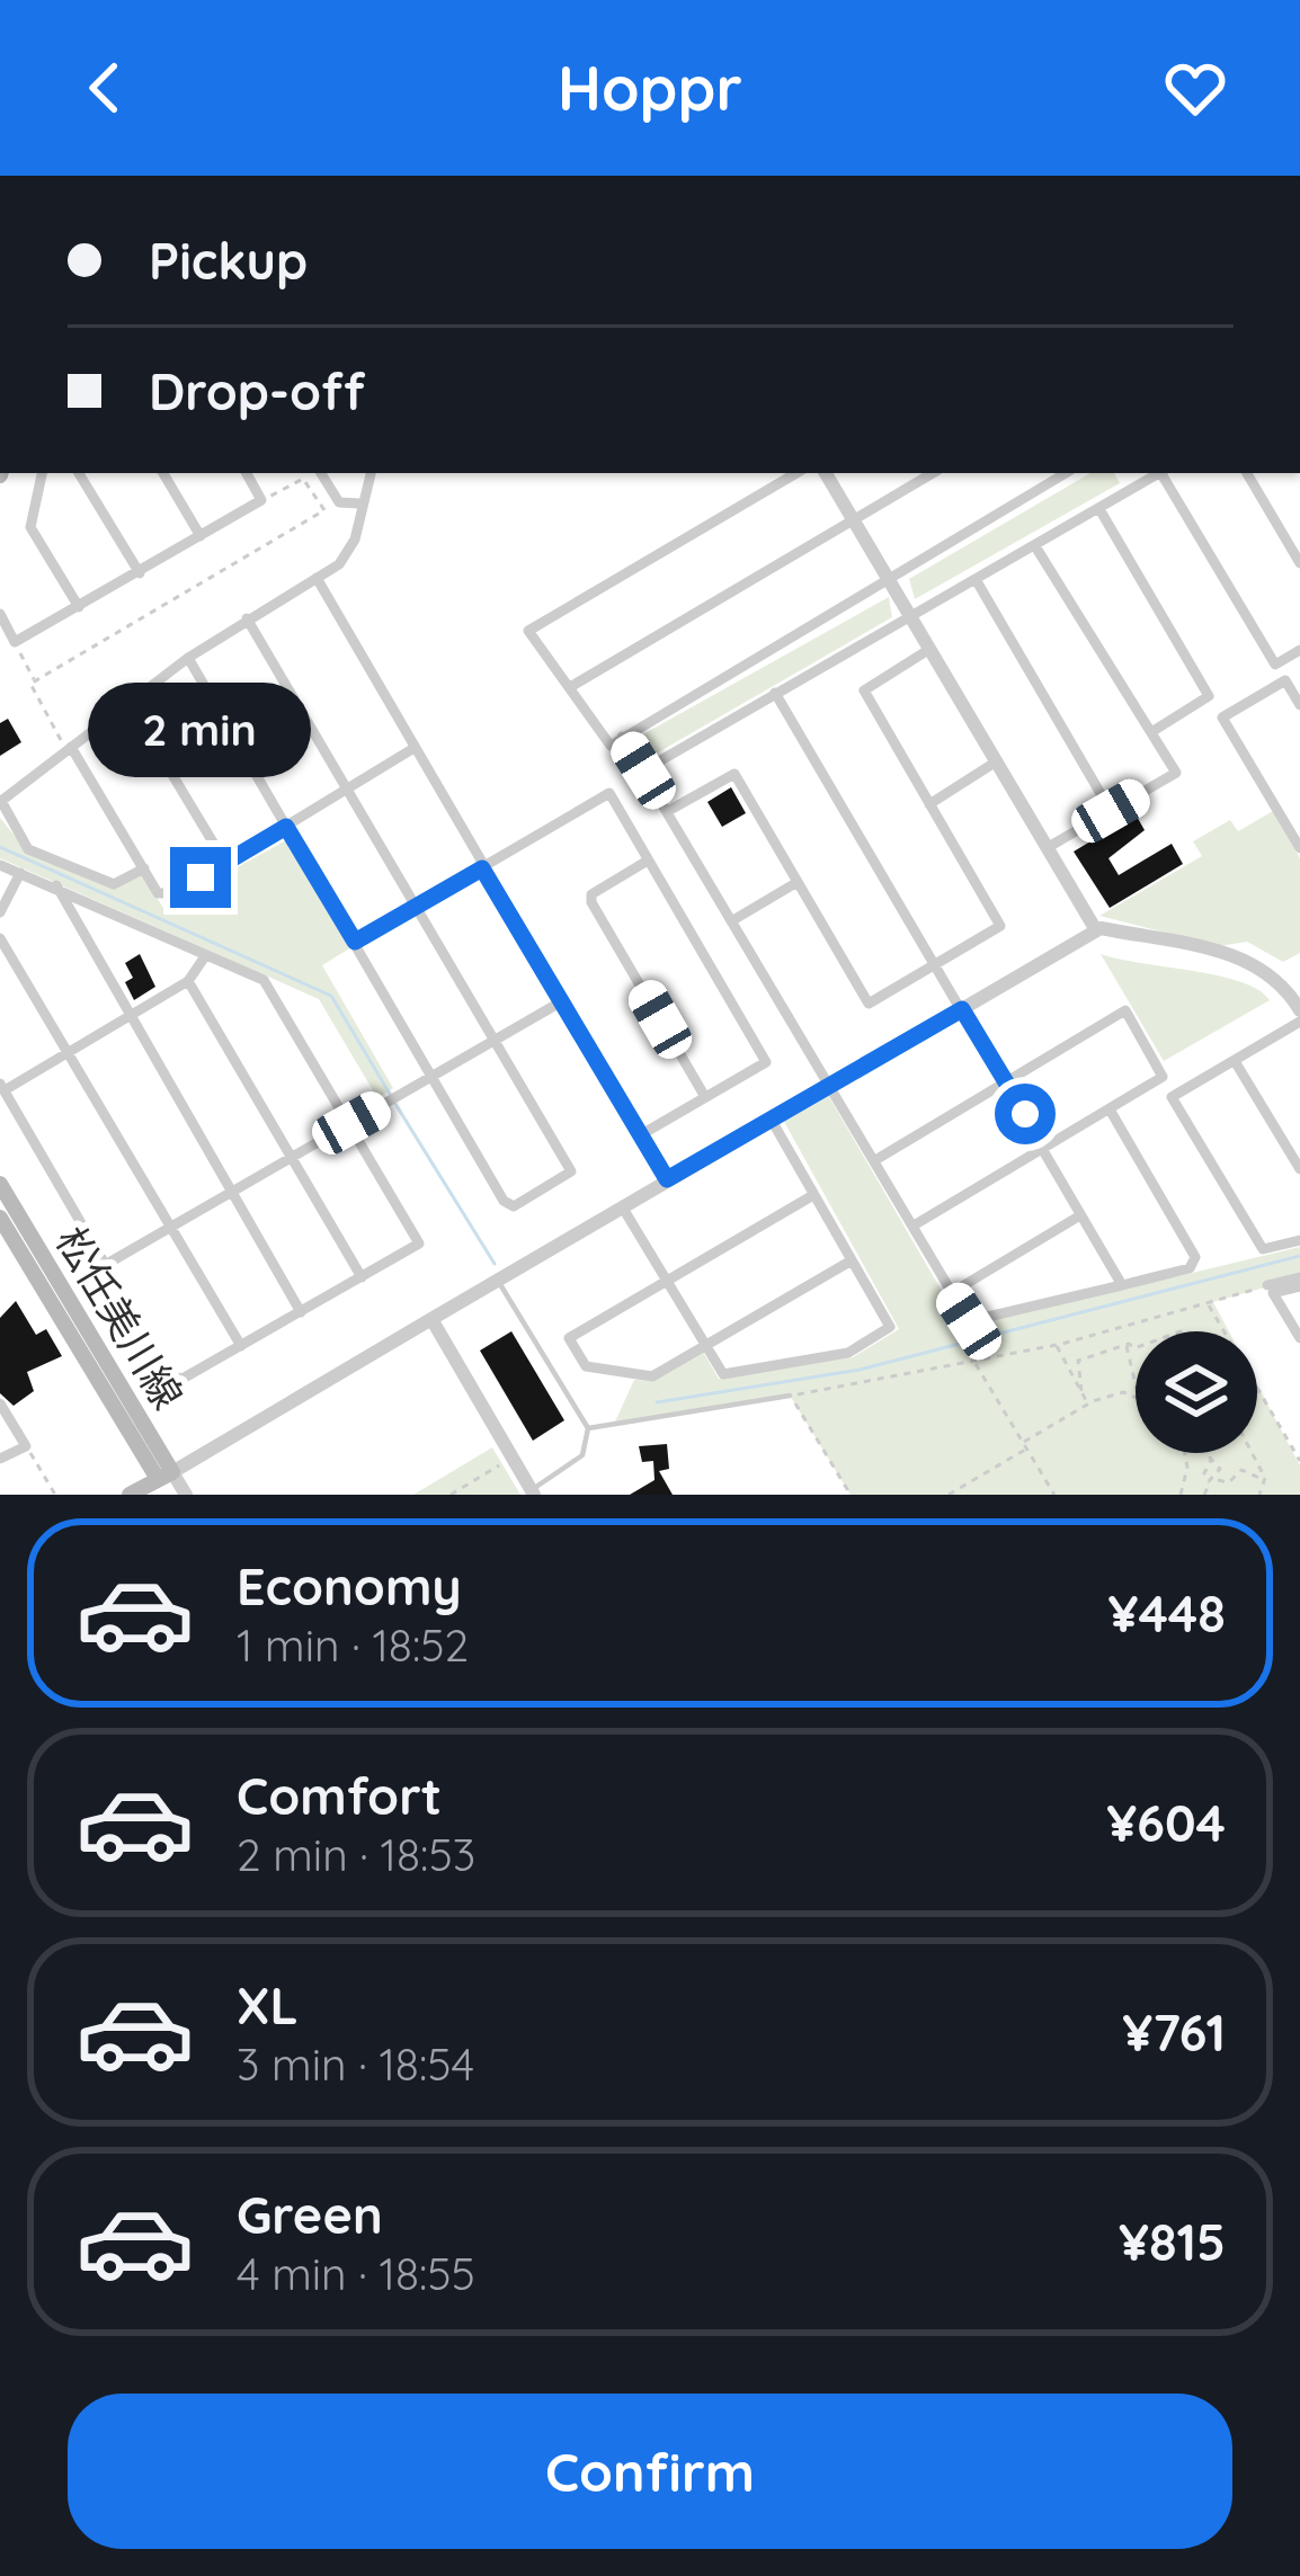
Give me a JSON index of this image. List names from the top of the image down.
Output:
{
  "streets": {
    "main road": ["松任美川線"]
  },
  "page": {
    "header": "Hoppr",
    "banner": ["Pickup", "Drop-off"],
    "bubble": "2 min",
    "list": [
      {
        "name": "Economy",
        "note": "1 min · 18:52",
        "value": "¥448"
      },
      {
        "name": "Comfort",
        "note": "2 min · 18:53",
        "value": "¥604"
      },
      {
        "name": "XL",
        "note": "3 min · 18:54",
        "value": "¥761"
      },
      {
        "name": "Green",
        "note": "4 min · 18:55",
        "value": "¥815"
      }
    ],
    "buttons": "Confirm"
  }
}
